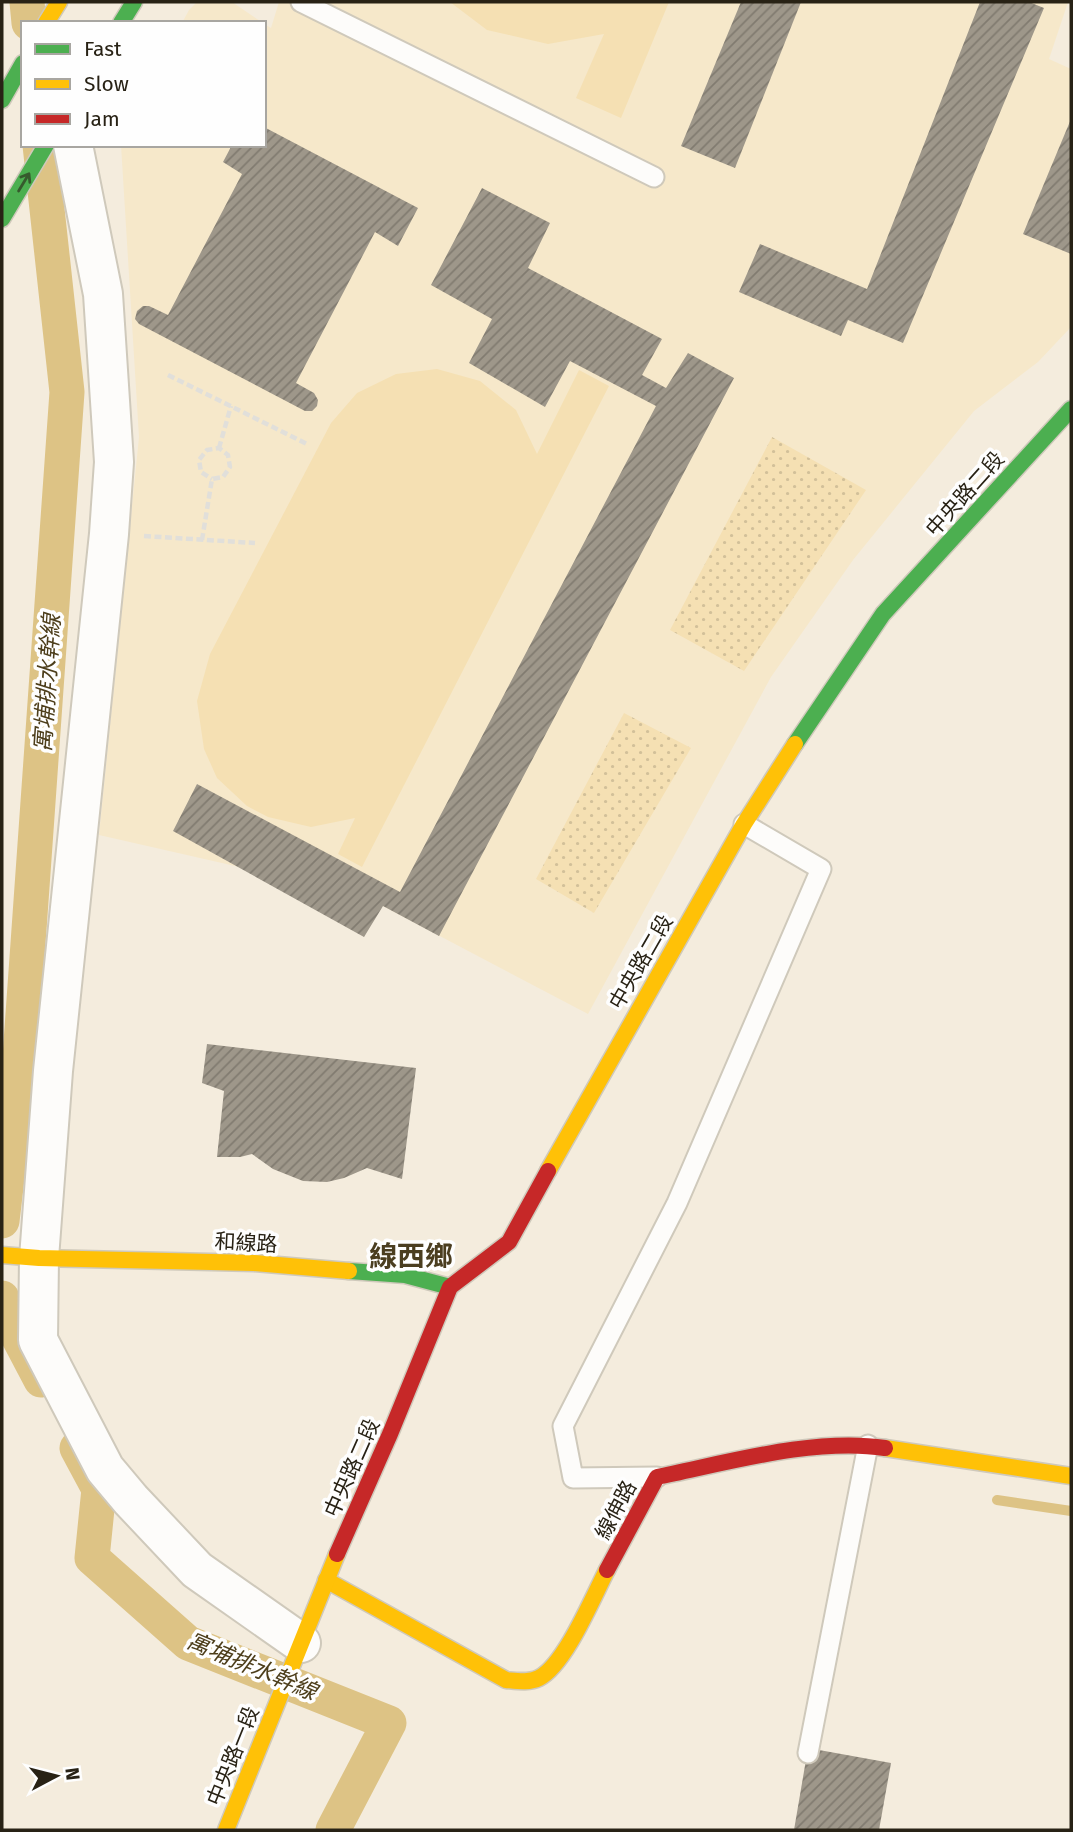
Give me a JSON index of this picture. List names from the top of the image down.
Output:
{
  "streets": {
    "street": [
      "中央路二段",
      "和線路",
      "線伸路",
      "中央路一段"
    ]
  },
  "crossings": [
    ["中央路二段", "和線路"],
    ["中央路二段", "線伸路"],
    ["中央路二段", "中央路一段"],
    ["線伸路", "中央路一段"]
  ],
  "districts": ["線西鄉"],
  "water": ["寓埔排水幹線"],
  "legend": ["Fast", "Slow", "Jam"],
  "north": "right"
}
